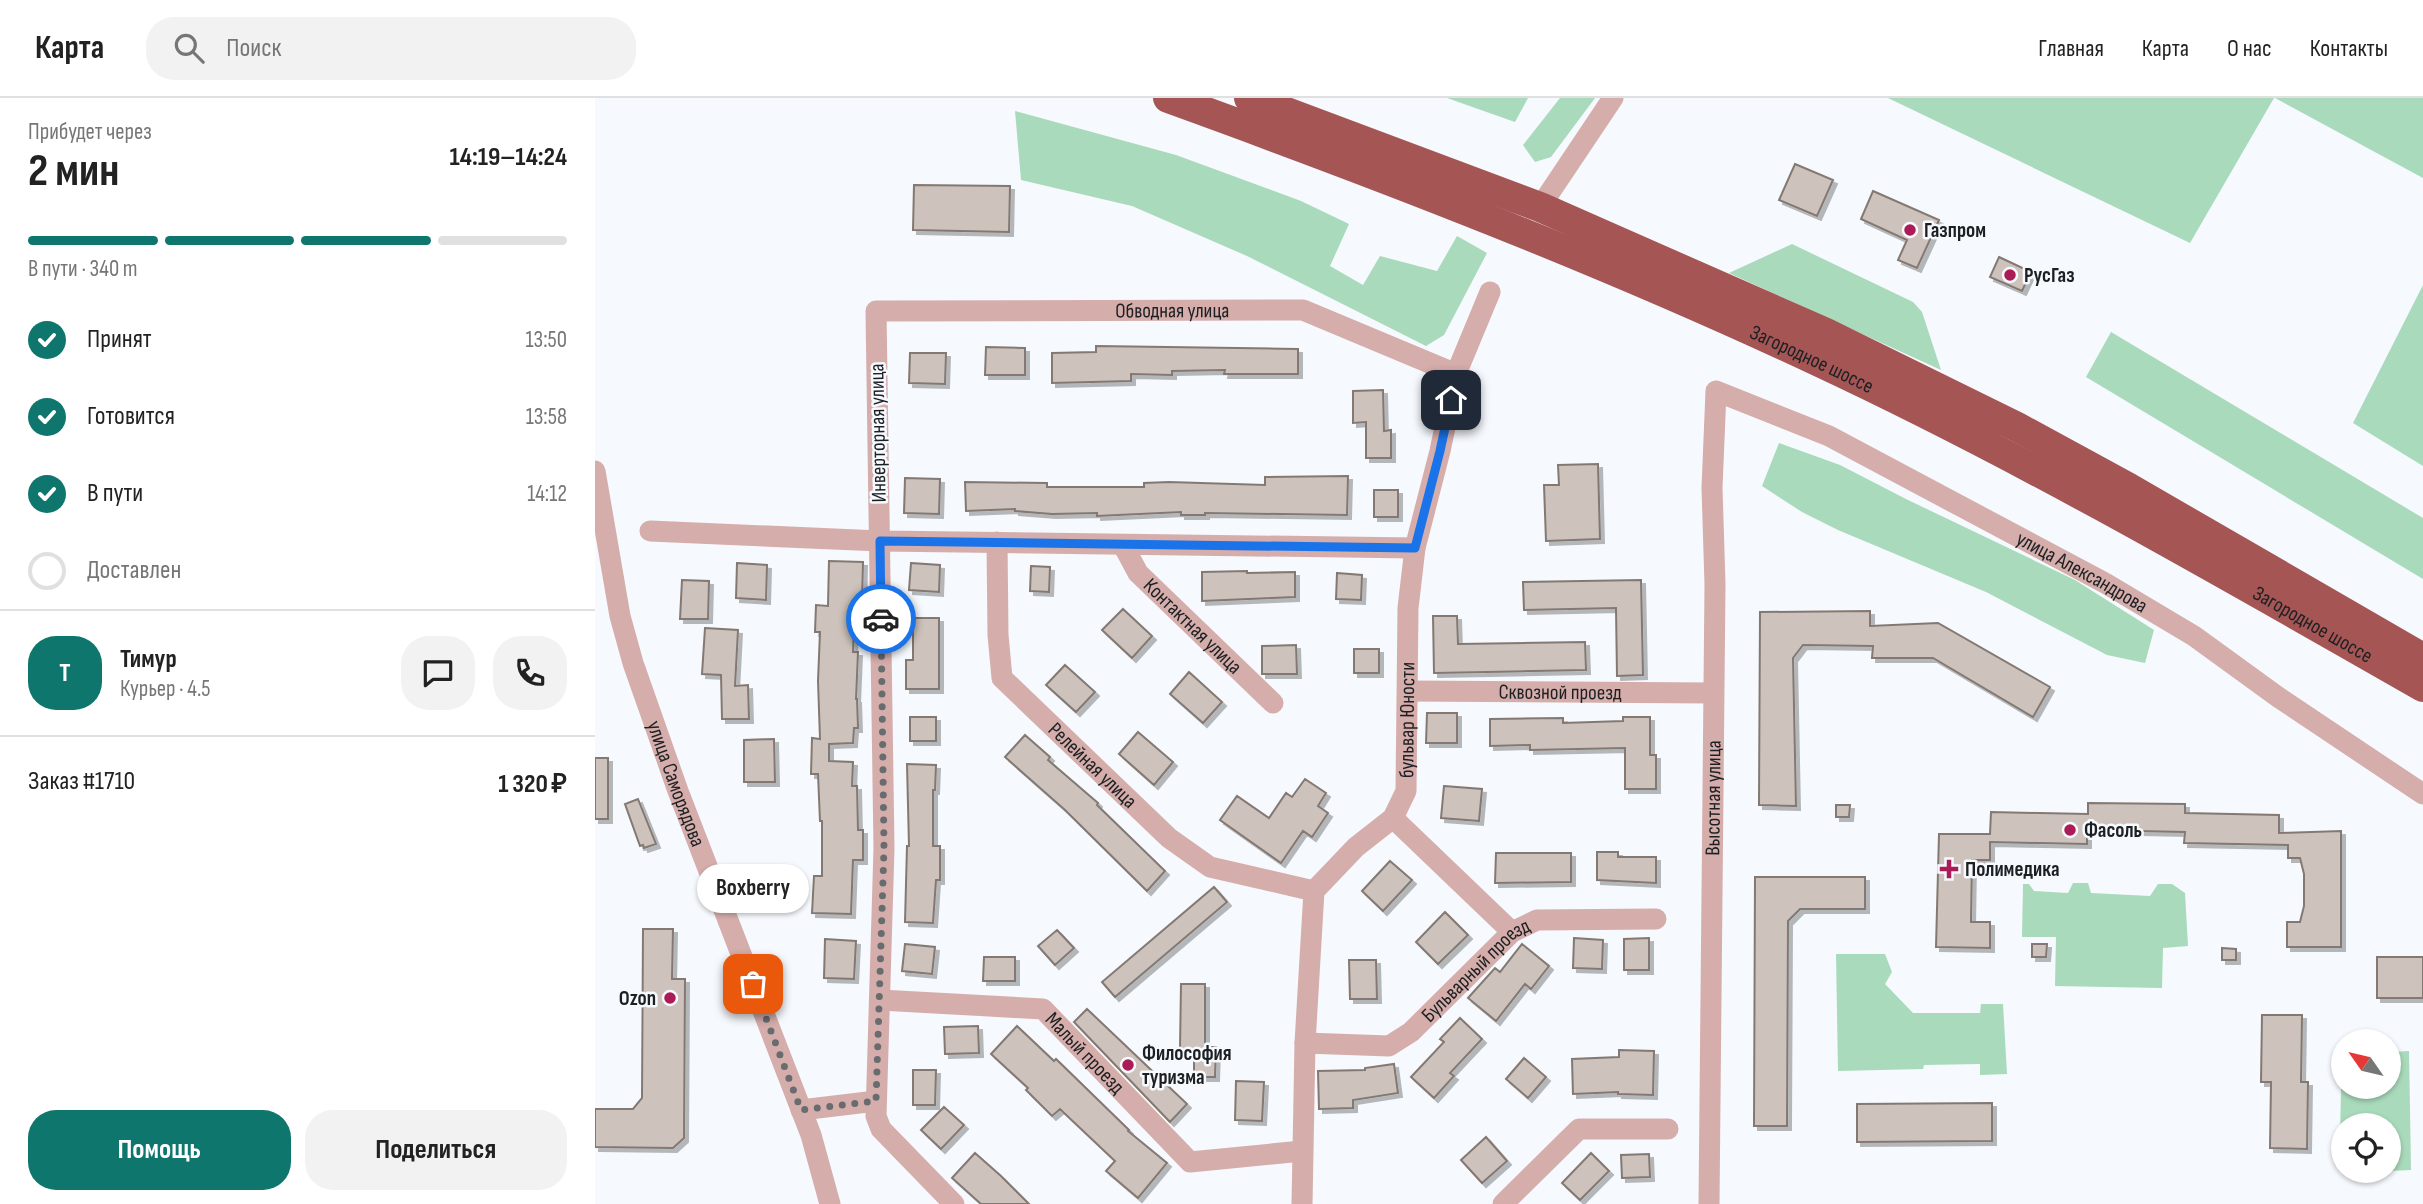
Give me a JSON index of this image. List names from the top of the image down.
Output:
{
  "streets": {
    "highway": ["Загородное шоссе"],
    "street": [
      "Обводная улица",
      "Инверторная улица",
      "улица Александрова",
      "Контактная улица",
      "Сквозной проезд",
      "бульвар Юности",
      "Релейная улица",
      "улица Саморядова",
      "Высотная улица",
      "Бульварный проезд",
      "Малый проезд"
    ]
  },
  "crossings": [
    ["Обводная улица", "Инверторная улица"],
    ["Обводная улица", "бульвар Юности"],
    ["Инверторная улица", "Контактная улица"],
    ["Инверторная улица", "Малый проезд"],
    ["улица Александрова", "Высотная улица"],
    ["Контактная улица", "бульвар Юности"],
    ["Контактная улица", "Релейная улица"],
    ["Сквозной проезд", "бульвар Юности"],
    ["Сквозной проезд", "Высотная улица"],
    ["бульвар Юности", "Релейная улица"]
  ],
  "places": {
    "other": [
      "Газпром",
      "РусГаз",
      "Фасоль",
      "Boxberry",
      "Ozon",
      "Философия туризма"
    ],
    "health": ["Полимедика"]
  },
  "north": "top left",
  "page": {
    "header": "Карта",
    "search": "Поиск",
    "nav": [
      "Главная",
      "Карта",
      "О нас",
      "Контакты"
    ],
    "heading": ["2 мин", "Прибудет через", "14:19–14:24"],
    "panel": [
      "Тимур",
      "Курьер · 4.5",
      "Заказ #1710",
      "1 320 ₽"
    ],
    "bar": "В пути · 340 m",
    "list": [
      ["Принят", "13:50"],
      ["Готовится", "13:58"],
      ["В пути", "14:12"],
      "Доставлен"
    ],
    "round": "Т",
    "bubble": "Boxberry",
    "buttons": ["Помощь", "Поделиться"]
  }
}
